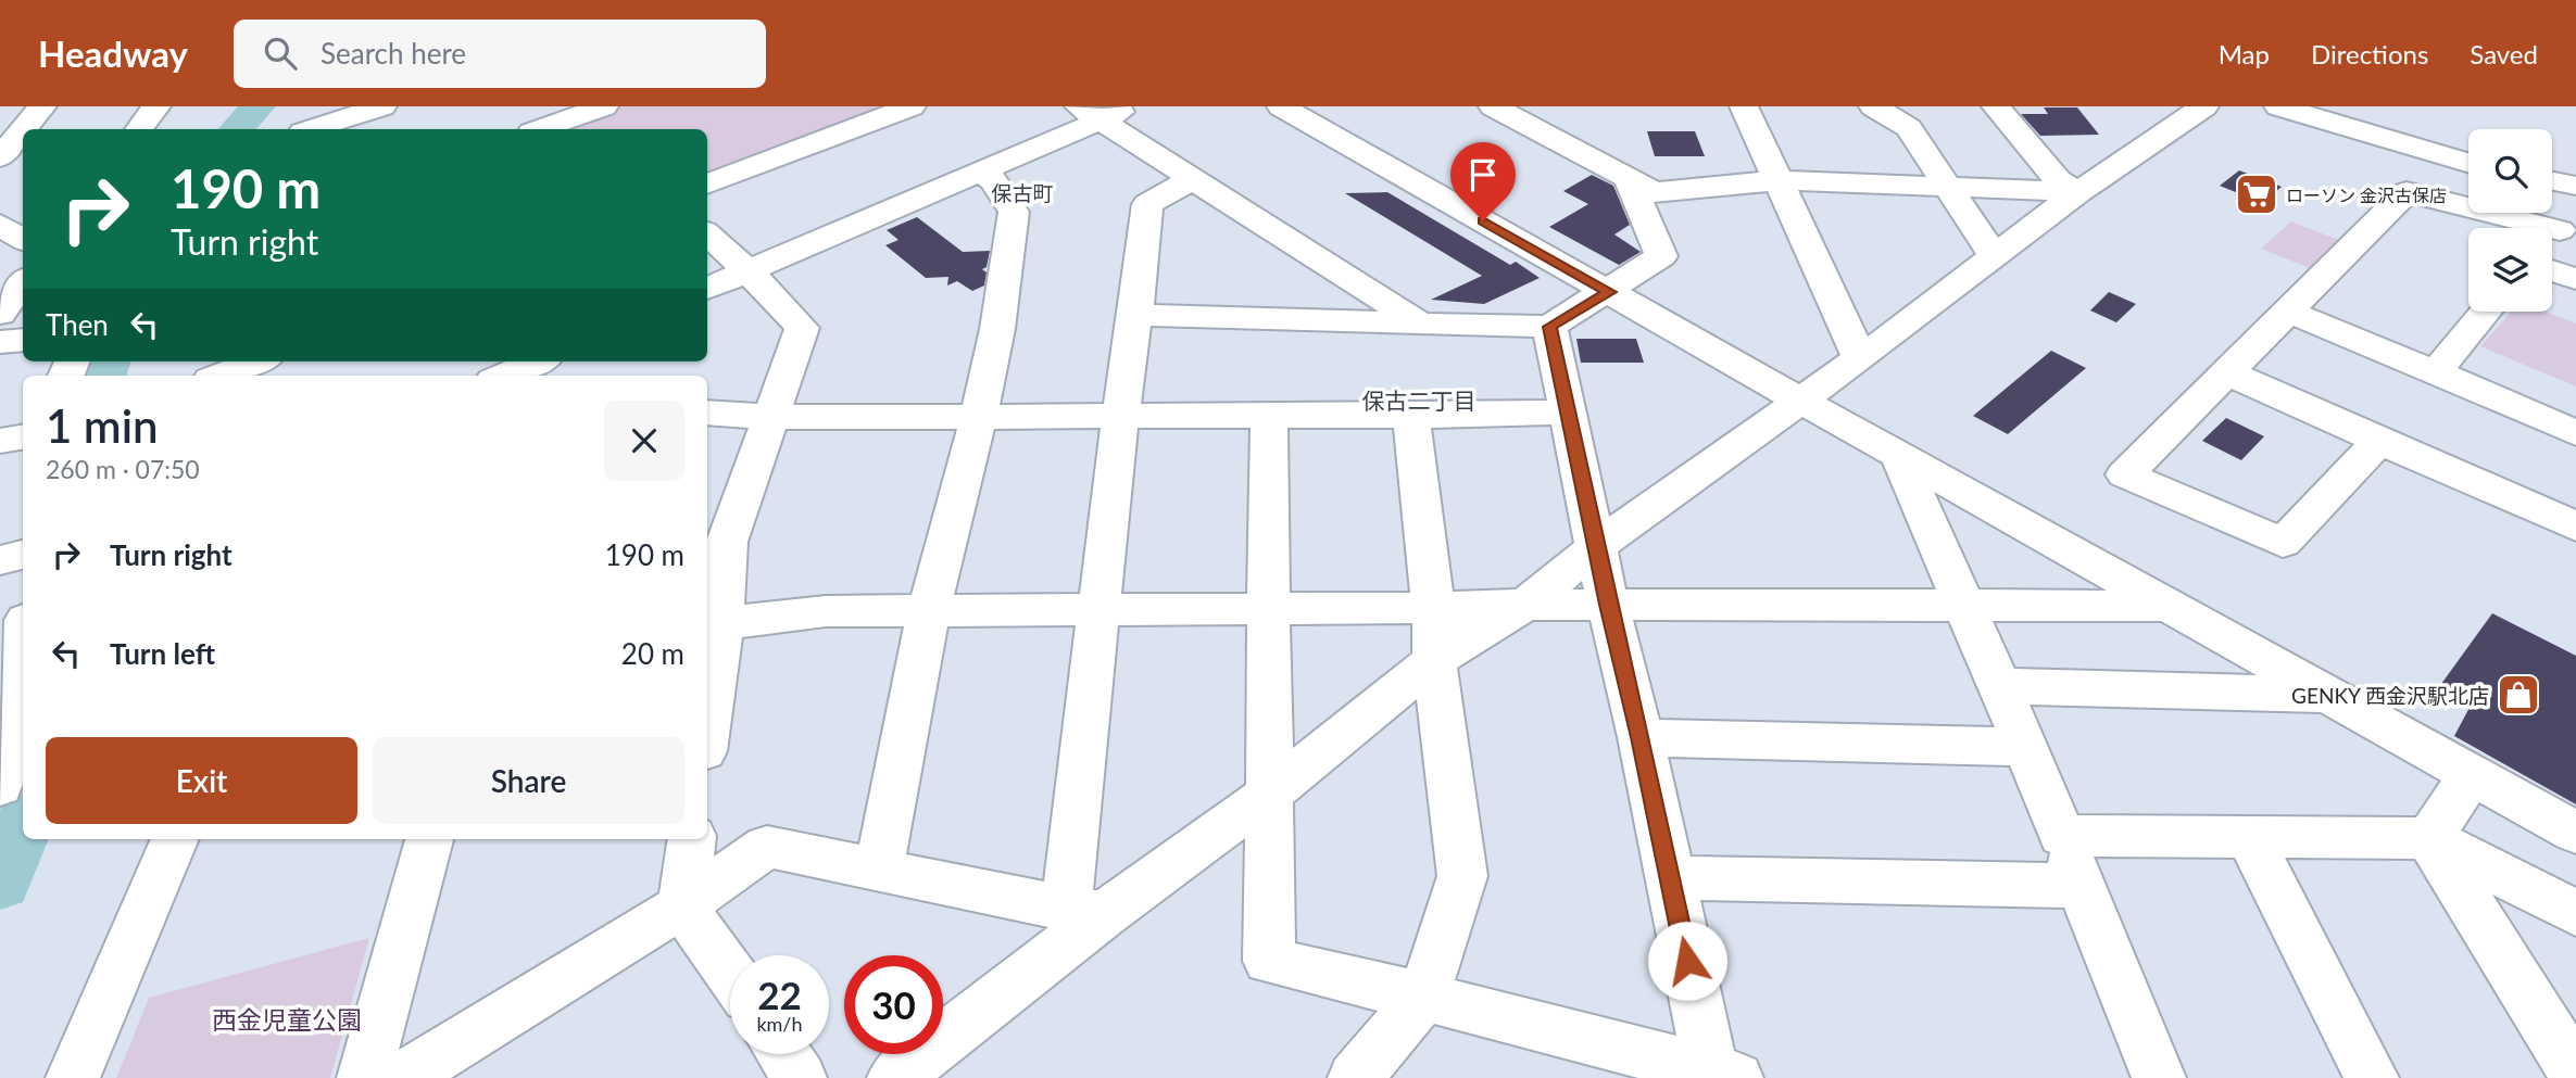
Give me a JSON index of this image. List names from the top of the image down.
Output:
{
  "districts": ["保古町", "保古二丁目"],
  "parks": ["西金児童公園"],
  "places": {
    "supermarket": ["ローソン 金沢古保店"],
    "shop": ["GENKY 西金沢駅北店"]
  },
  "page": {
    "header": "Headway",
    "search": "Search here",
    "nav": ["Map", "Directions", "Saved"],
    "turn": ["190 m", "Turn right"],
    "then": "Then",
    "heading": ["1 min", "260 m · 07:50"],
    "list": [
      {
        "name": "Turn right",
        "value": "190 m"
      },
      {
        "name": "Turn left",
        "value": "20 m"
      }
    ],
    "buttons": ["Exit", "Share"],
    "speed": "22 km/h",
    "limit": "30"
  }
}
